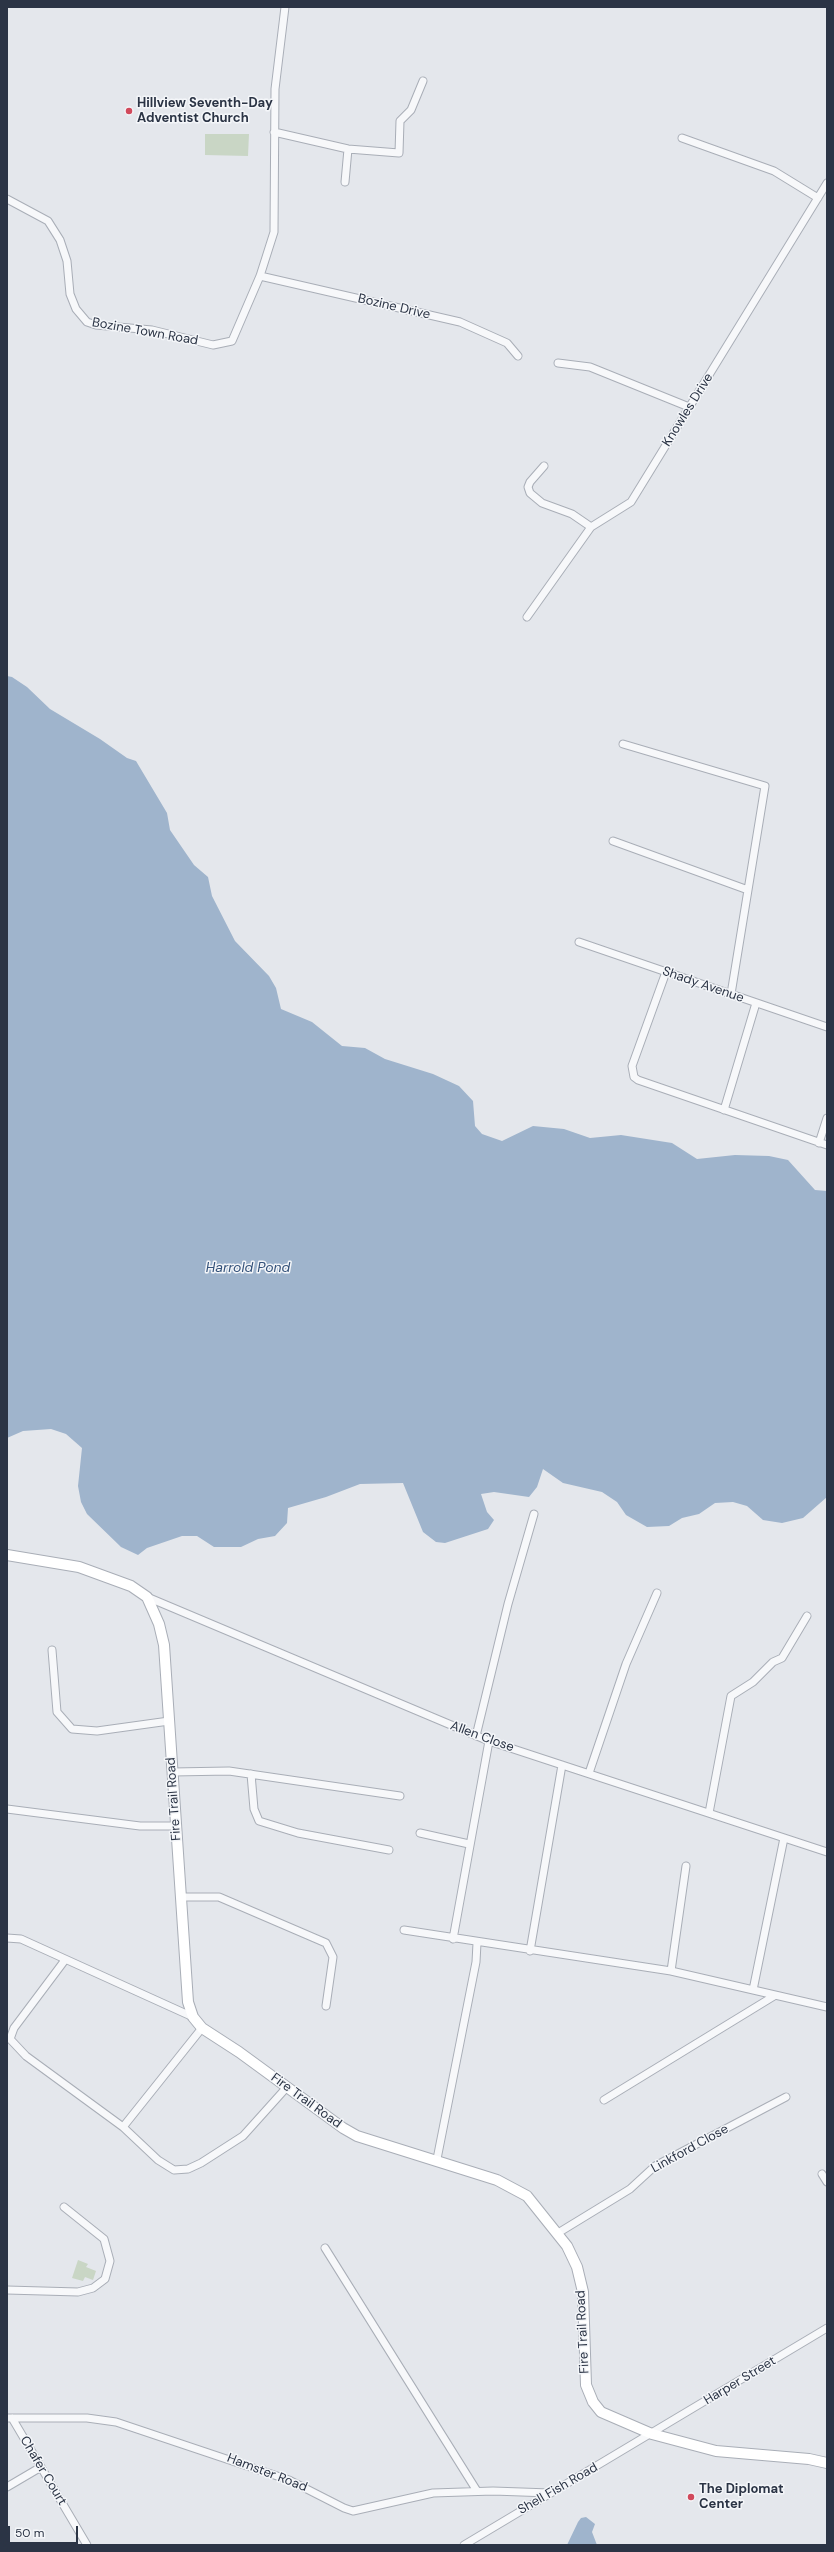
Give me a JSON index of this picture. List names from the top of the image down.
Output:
{
  "streets": {
    "street": [
      "Bozine Drive",
      "Bozine Town Road",
      "Knowles Drive",
      "Shady Avenue",
      "Allen Close",
      "Fire Trail Road",
      "Linkford Close",
      "Harper Street",
      "Chafer Court",
      "Hamster Road",
      "Shell Fish Road"
    ]
  },
  "crossings": [
    ["Bozine Drive", "Bozine Town Road"],
    ["Allen Close", "Fire Trail Road"],
    ["Fire Trail Road", "Linkford Close"],
    ["Fire Trail Road", "Harper Street"],
    ["Fire Trail Road", "Shell Fish Road"],
    ["Harper Street", "Shell Fish Road"],
    ["Chafer Court", "Hamster Road"],
    ["Hamster Road", "Shell Fish Road"]
  ],
  "water": ["Harrold Pond"],
  "places": ["Hillview Seventh-Day Adventist Church", "The Diplomat Center"],
  "scale_bar": "50 m"
}
